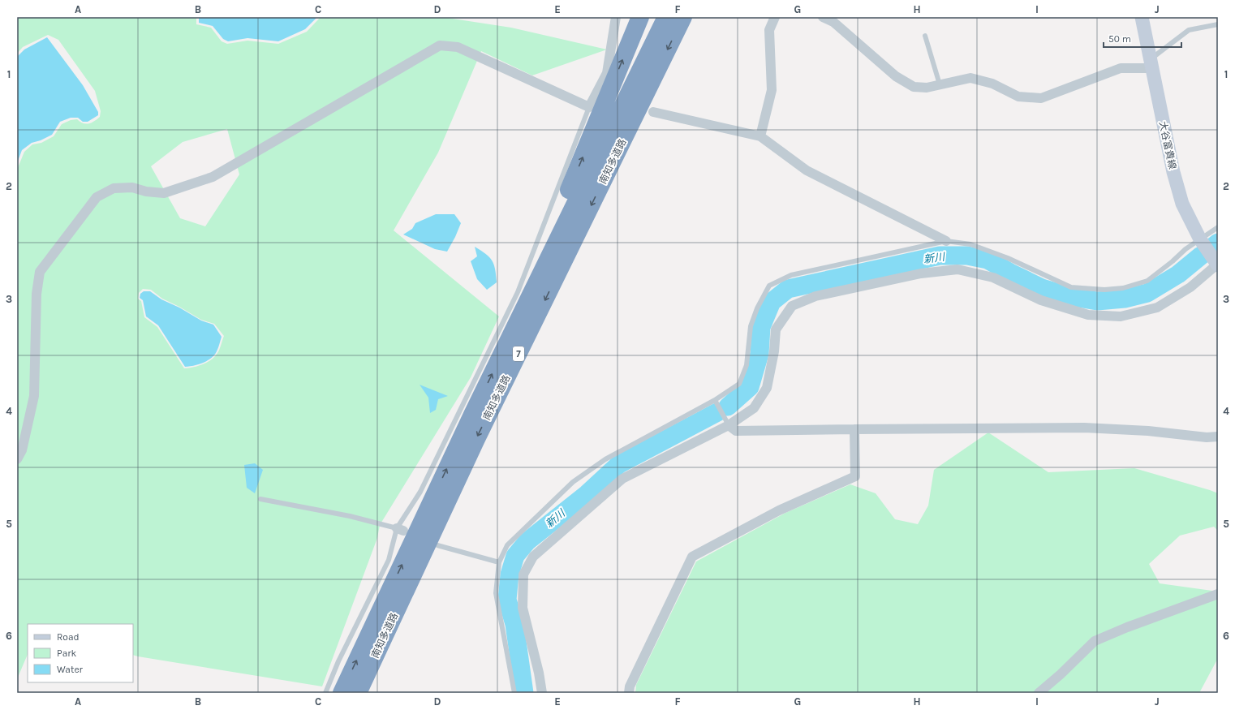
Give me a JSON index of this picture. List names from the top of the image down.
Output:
{
  "streets": {
    "highway": ["南知多道路", "7"],
    "main road": ["大谷富貴線"]
  },
  "water": ["新川"],
  "legend": ["Road", "Park", "Water"],
  "scale_bar": "50 m",
  "grid": {
    "columns": [
      "A",
      "B",
      "C",
      "D",
      "E",
      "F",
      "G",
      "H",
      "I",
      "J"
    ],
    "rows": [
      "1",
      "2",
      "3",
      "4",
      "5",
      "6"
    ]
  }
}
